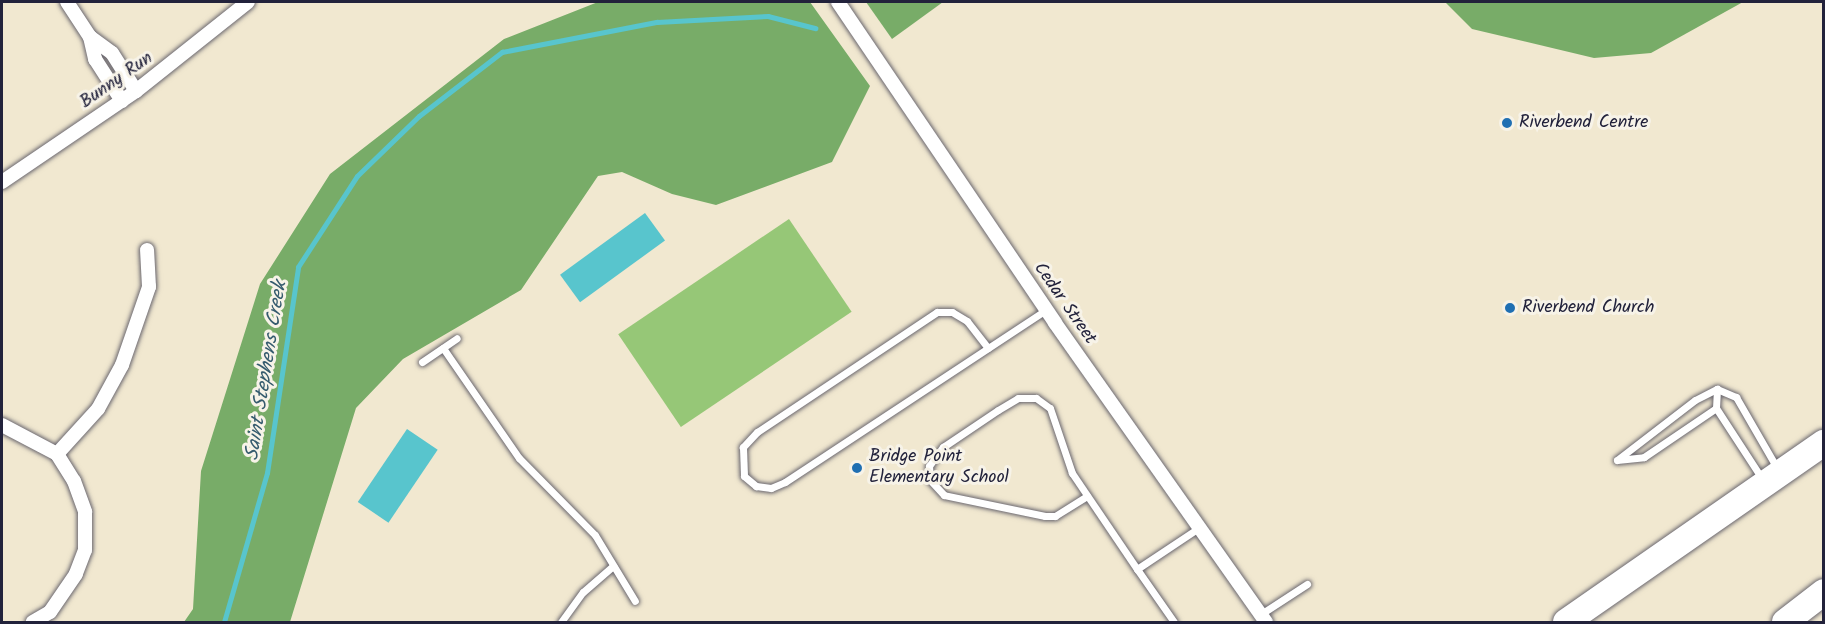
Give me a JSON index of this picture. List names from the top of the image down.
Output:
{
  "streets": {
    "street": ["Bunny Run", "Cedar Street"]
  },
  "water": ["Saint Stephens Creek"],
  "places": ["Riverbend Centre", "Riverbend Church", "Bridge Point Elementary School"]
}
